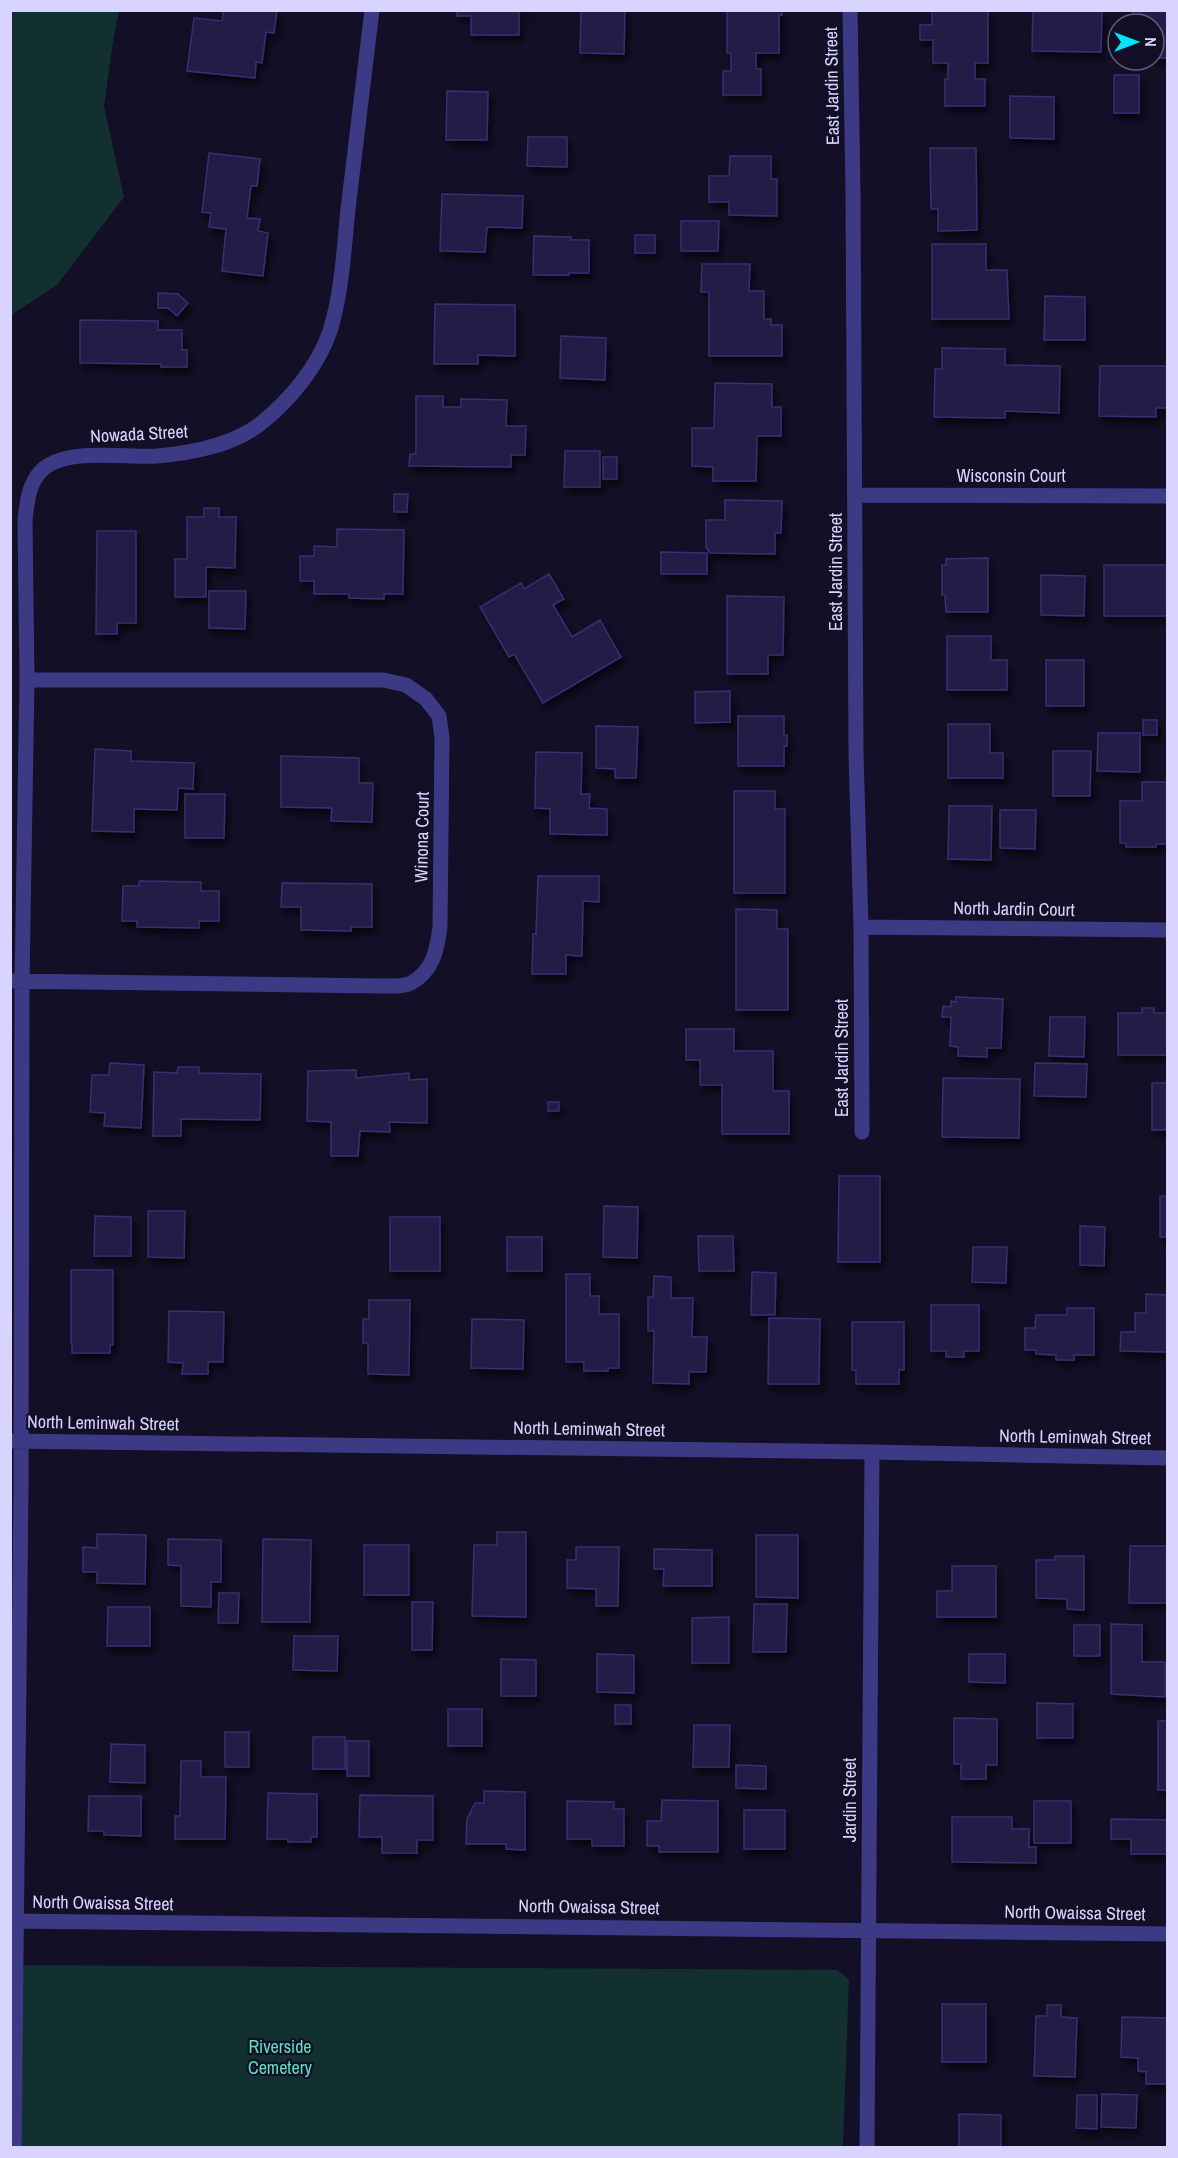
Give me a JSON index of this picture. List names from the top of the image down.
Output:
{
  "streets": {
    "street": [
      "East Jardin Street",
      "Nowada Street",
      "Wisconsin Court",
      "Winona Court",
      "North Jardin Court",
      "North Leminwah Street",
      "Jardin Street",
      "North Owaissa Street"
    ]
  },
  "crossings": [
    ["East Jardin Street", "Wisconsin Court"],
    ["East Jardin Street", "North Jardin Court"],
    ["Nowada Street", "Winona Court"],
    ["Nowada Street", "North Leminwah Street"],
    ["Nowada Street", "North Owaissa Street"],
    ["North Leminwah Street", "Jardin Street"],
    ["Jardin Street", "North Owaissa Street"]
  ],
  "parks": ["Riverside Cemetery"],
  "north": "right"
}
